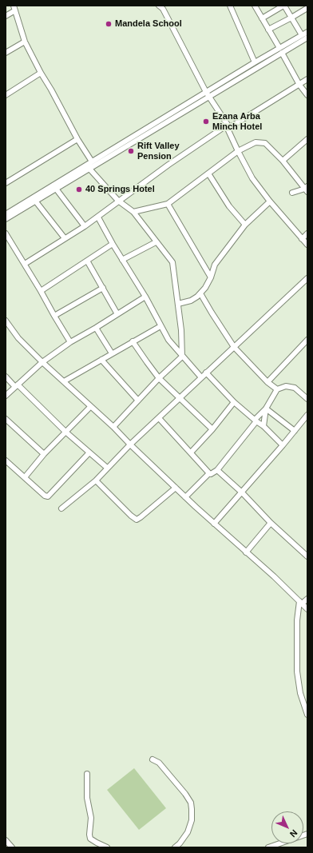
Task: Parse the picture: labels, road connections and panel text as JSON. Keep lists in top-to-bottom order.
{
  "places": [
    "Mandela School",
    "Ezana Arba Minch Hotel",
    "Rift Valley Pension",
    "40 Springs Hotel"
  ],
  "north": "bottom right"
}
